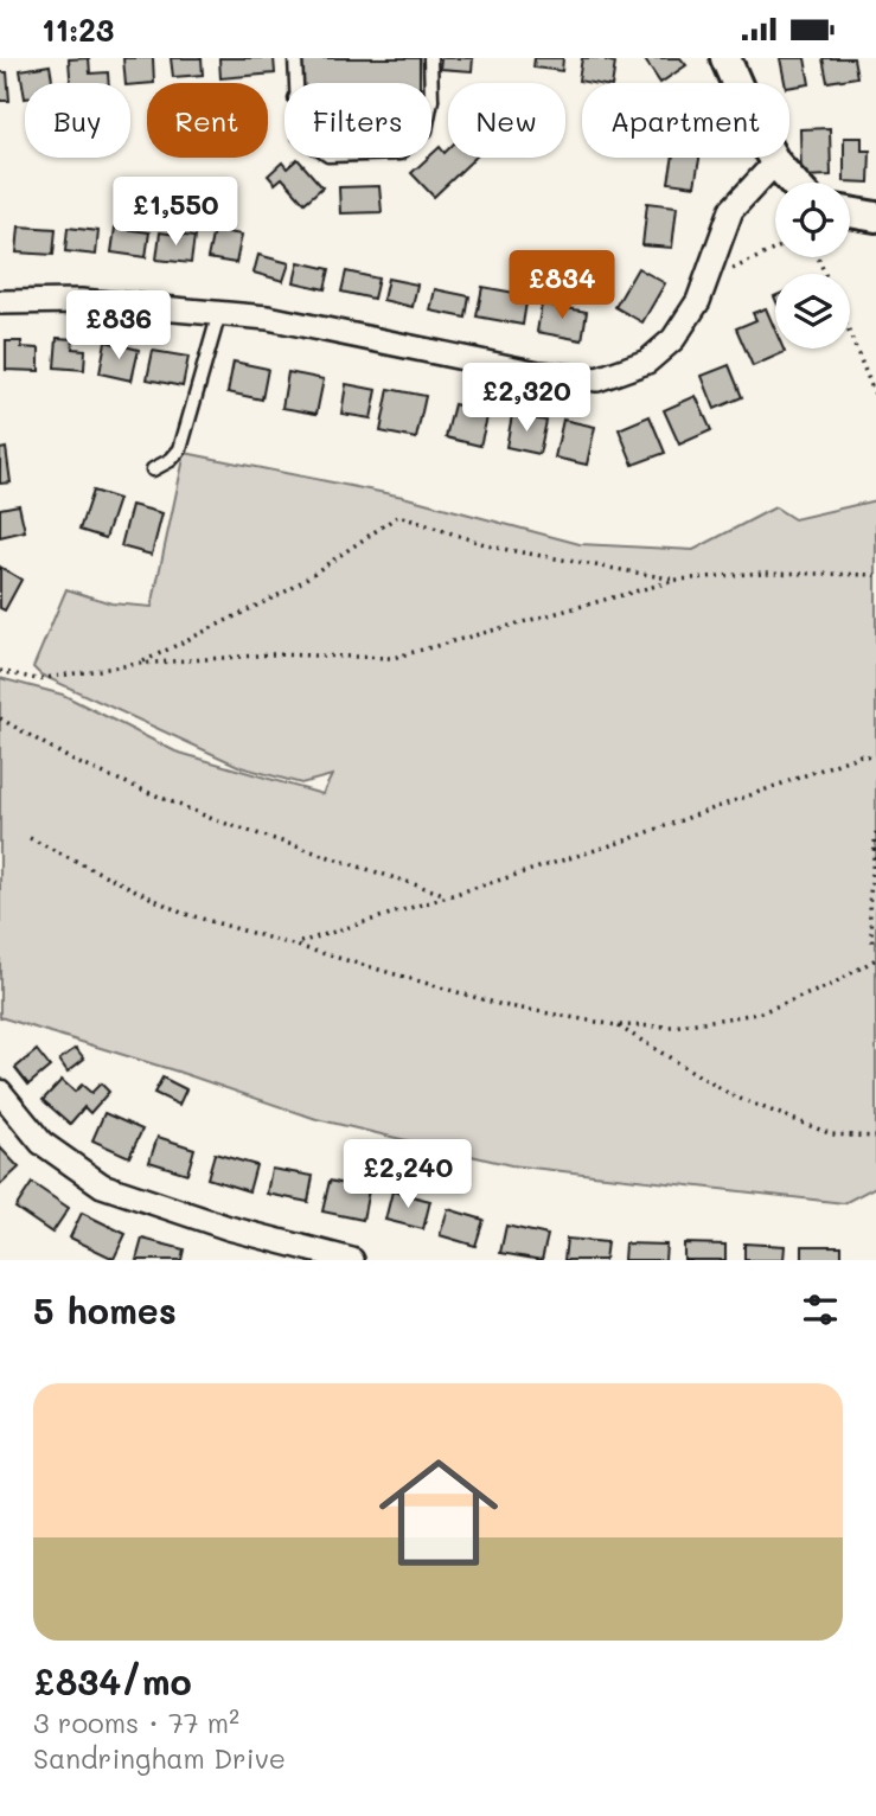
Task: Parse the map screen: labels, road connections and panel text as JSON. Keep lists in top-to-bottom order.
{
  "page": {
    "status": "11:23",
    "chip": [
      "Buy",
      "Rent",
      "Filters",
      "New",
      "Apartment"
    ],
    "price": [
      "£1,550",
      "£834",
      "£836",
      "£2,320",
      "£2,240"
    ],
    "heading": "5 homes",
    "list": [
      {
        "name": "£834/mo",
        "note": "3 rooms · 77 m² · Sandringham Drive"
      }
    ]
  }
}
